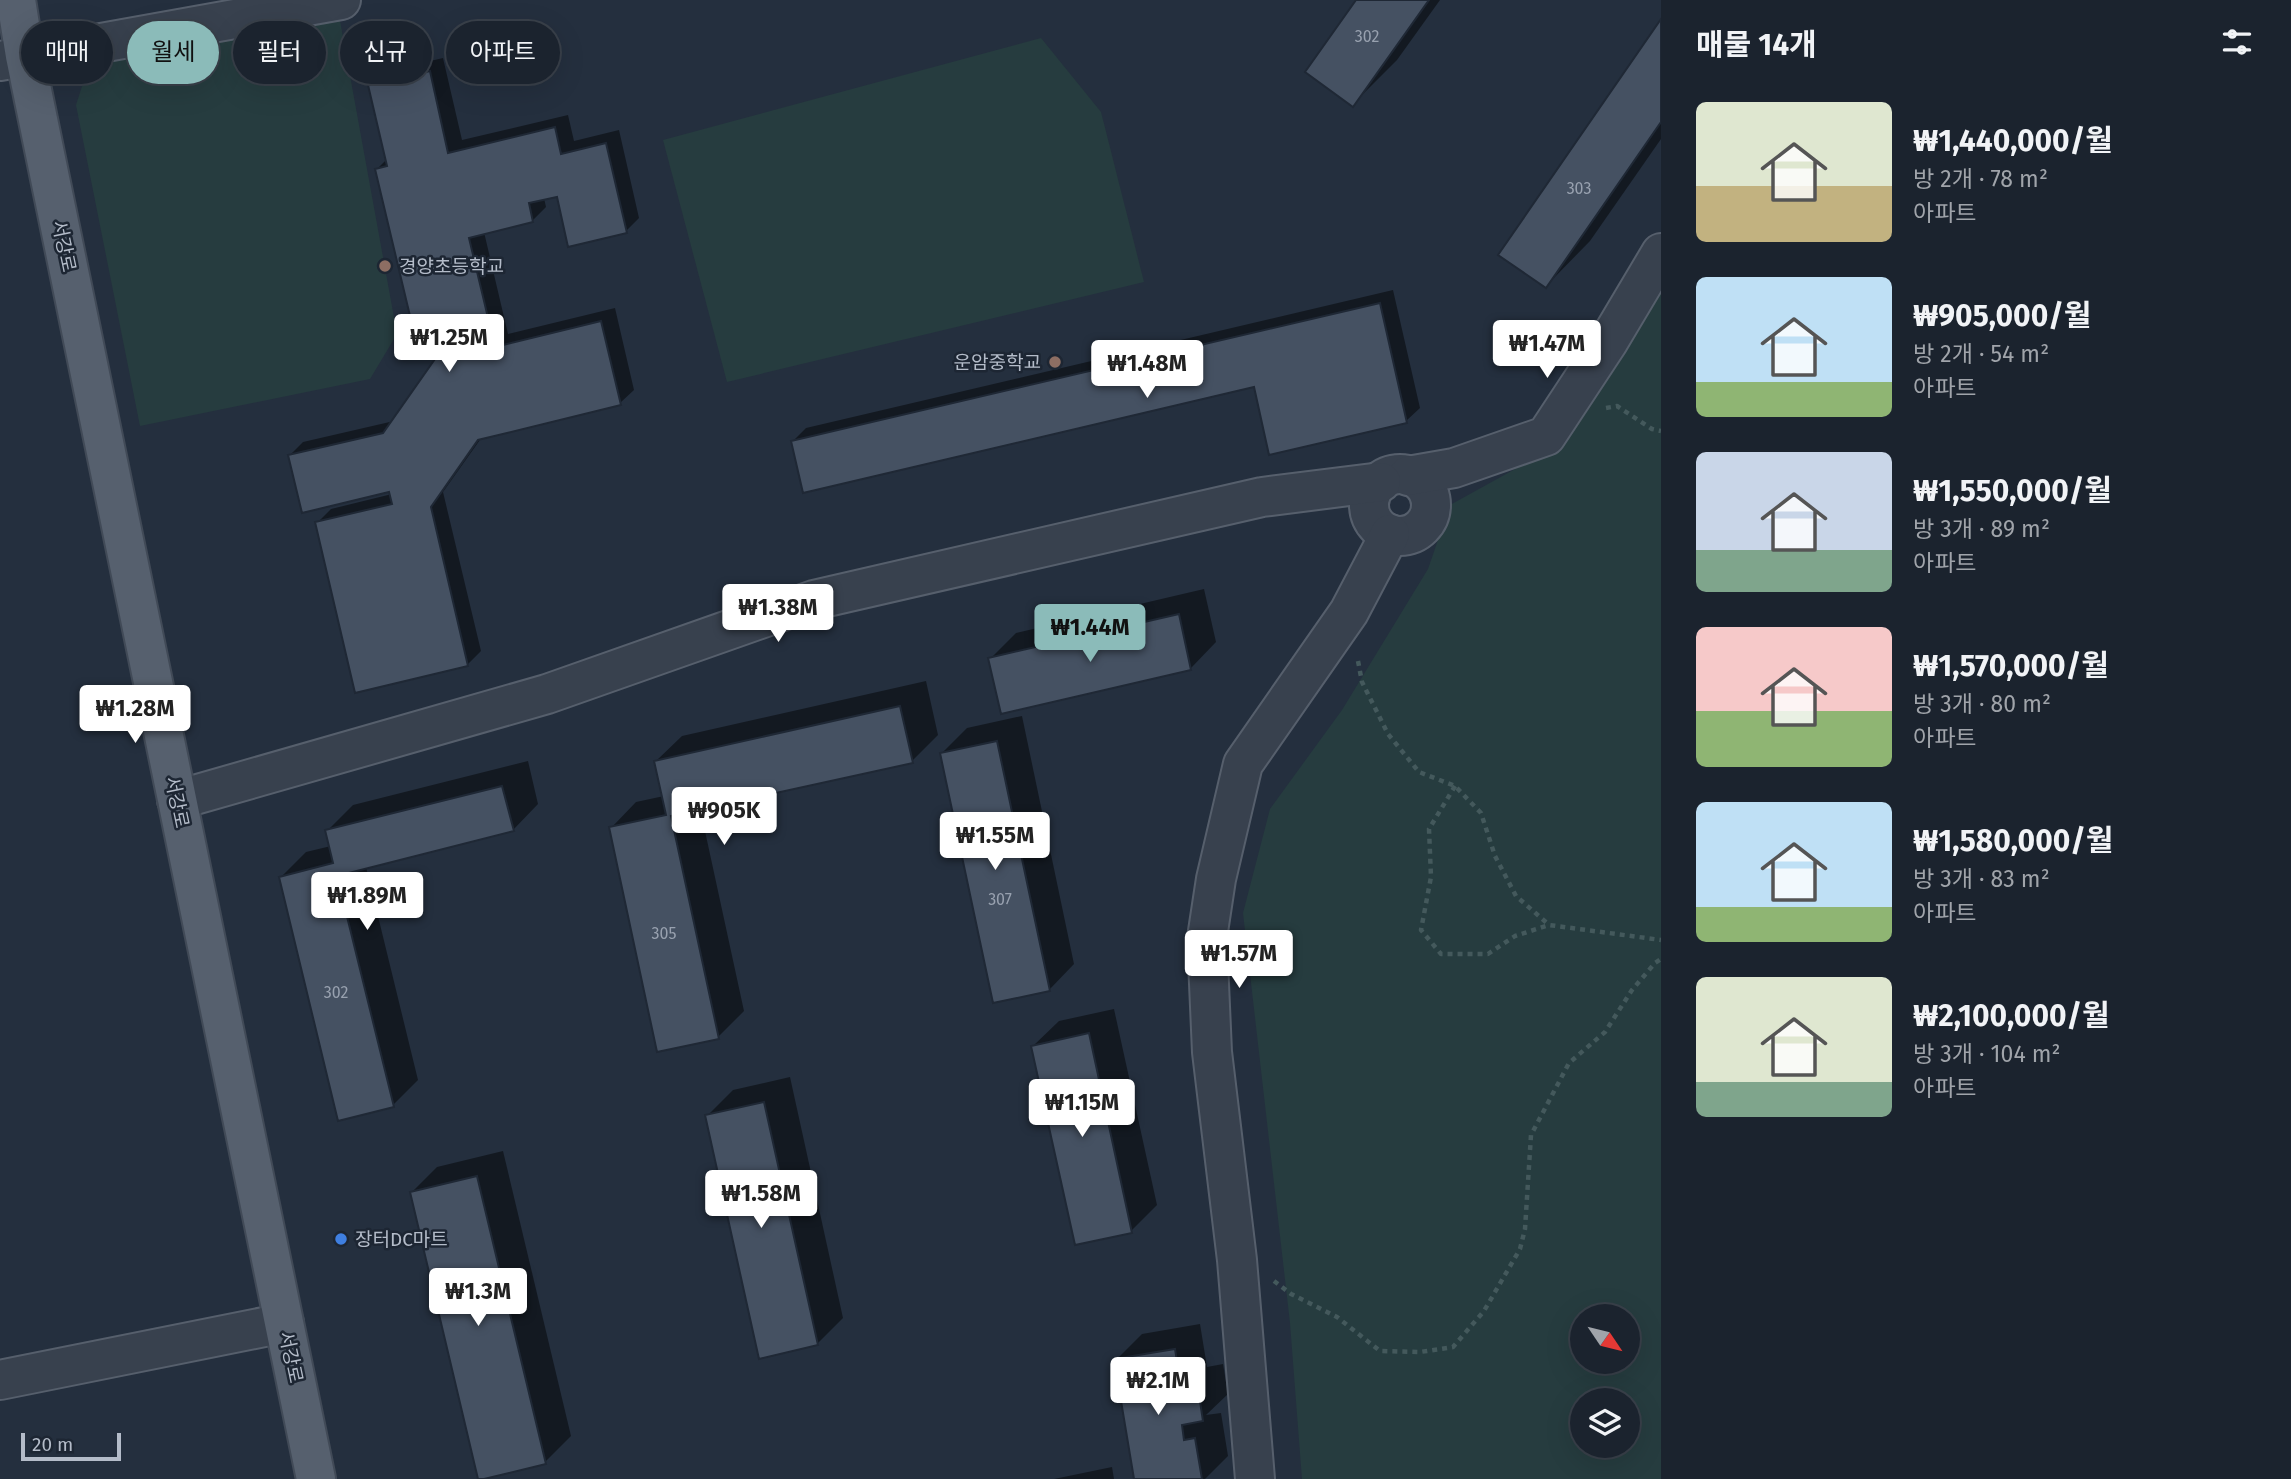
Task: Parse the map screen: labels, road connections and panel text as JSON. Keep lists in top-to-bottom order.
{
  "streets": {
    "main road": ["서강로"]
  },
  "places": ["경양초등학교", "운암중학교", "장터DC마트"],
  "house_numbers": [
    "302",
    "303",
    "307",
    "305",
    "302"
  ],
  "scale_bar": "20 m",
  "north": "bottom right",
  "page": {
    "heading": "매물 14개",
    "chip": [
      "매매",
      "월세",
      "필터",
      "신규",
      "아파트"
    ],
    "list": [
      {
        "name": "₩1,440,000/월",
        "note": "방 2개 · 78 m² · 아파트"
      },
      {
        "name": "₩905,000/월",
        "note": "방 2개 · 54 m² · 아파트"
      },
      {
        "name": "₩1,550,000/월",
        "note": "방 3개 · 89 m² · 아파트"
      },
      {
        "name": "₩1,570,000/월",
        "note": "방 3개 · 80 m² · 아파트"
      },
      {
        "name": "₩1,580,000/월",
        "note": "방 3개 · 83 m² · 아파트"
      },
      {
        "name": "₩2,100,000/월",
        "note": "방 3개 · 104 m² · 아파트"
      }
    ],
    "price": [
      "₩1.25M",
      "₩1.47M",
      "₩1.48M",
      "₩1.38M",
      "₩1.44M",
      "₩1.28M",
      "₩905K",
      "₩1.55M",
      "₩1.89M",
      "₩1.57M",
      "₩1.15M",
      "₩1.58M",
      "₩1.3M",
      "₩2.1M"
    ],
    "scale": "20 m"
  }
}
